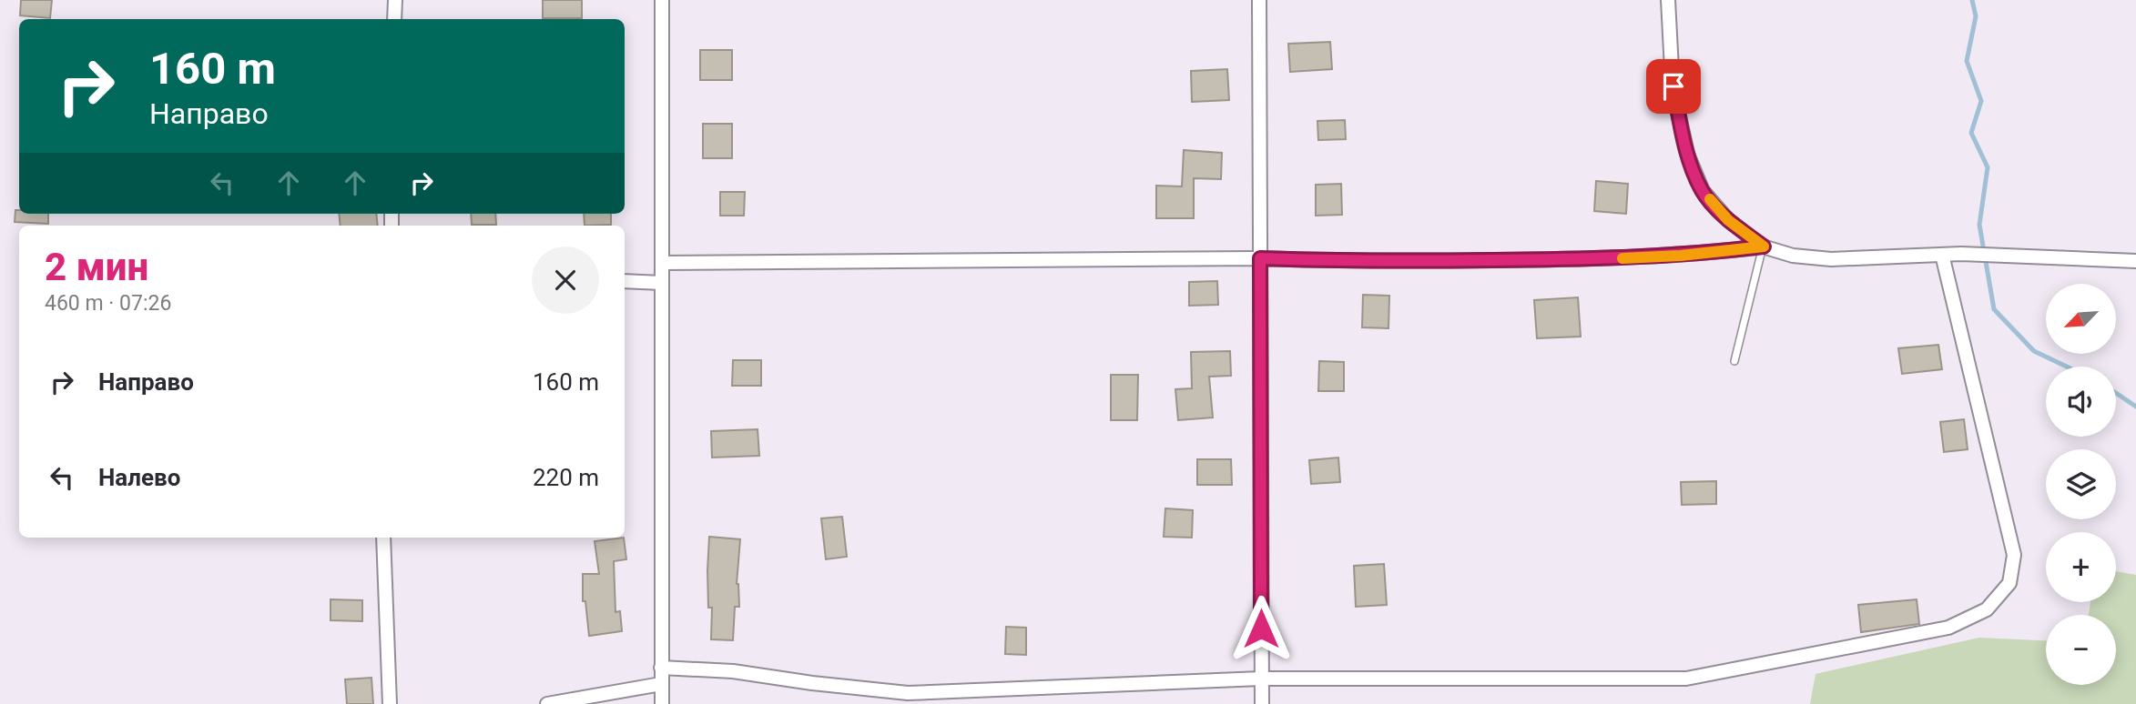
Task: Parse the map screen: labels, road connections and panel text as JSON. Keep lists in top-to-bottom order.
{
  "north": "bottom left",
  "page": {
    "turn": ["160 m", "Направо"],
    "heading": ["2 мин", "460 m · 07:26"],
    "map_buttons": ["+", "−"],
    "list": [
      {
        "name": "Направо",
        "value": "160 m"
      },
      {
        "name": "Налево",
        "value": "220 m"
      }
    ]
  }
}
